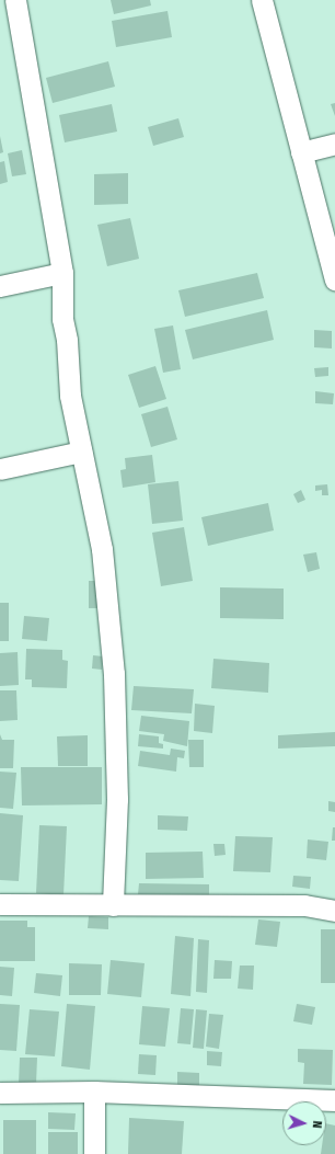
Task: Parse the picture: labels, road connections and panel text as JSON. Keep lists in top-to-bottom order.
{
  "north": "right"
}
